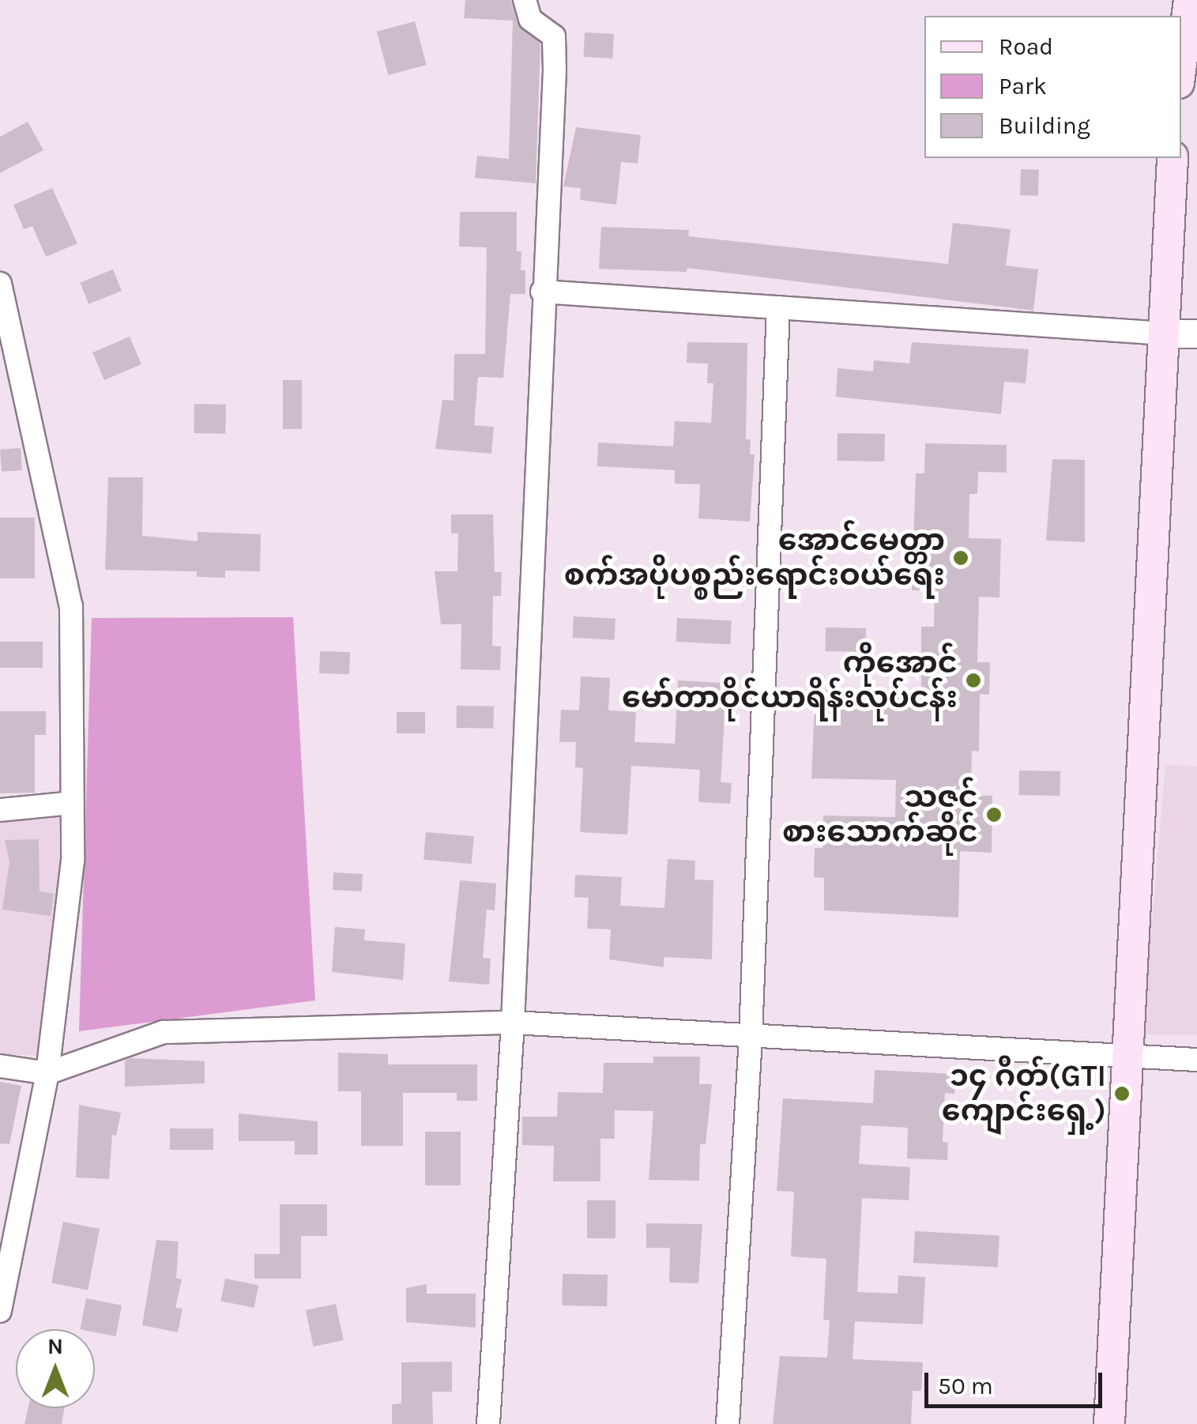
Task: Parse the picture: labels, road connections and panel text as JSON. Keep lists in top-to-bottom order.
{
  "places": [
    "အောင်မေတ္တာ စက်အပိုပစ္စည်းရောင်းဝယ်ရေး",
    "ကိုအောင် မော်တာဝိုင်ယာရိန်းလုပ်ငန်း",
    "သဇင် စားသောက်ဆိုင်",
    "၁၄ ဂိတ်(GTI ကျောင်းရှေ့)"
  ],
  "legend": ["Road", "Park", "Building"],
  "scale_bar": "50 m",
  "north": "top"
}
